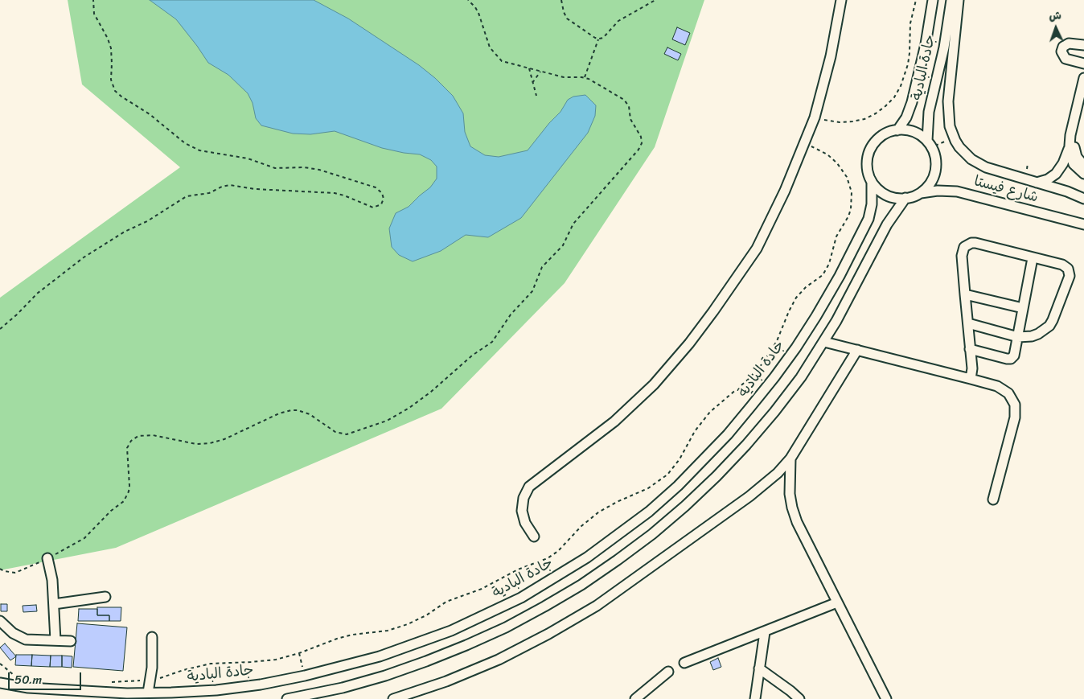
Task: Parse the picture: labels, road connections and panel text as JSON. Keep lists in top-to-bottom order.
{
  "streets": {
    "street": ["جادة البادية", "شارع فيستا"]
  },
  "crossings": [
    ["جادة البادية", "شارع فيستا"]
  ],
  "scale_bar": "50 m",
  "north": "top"
}
